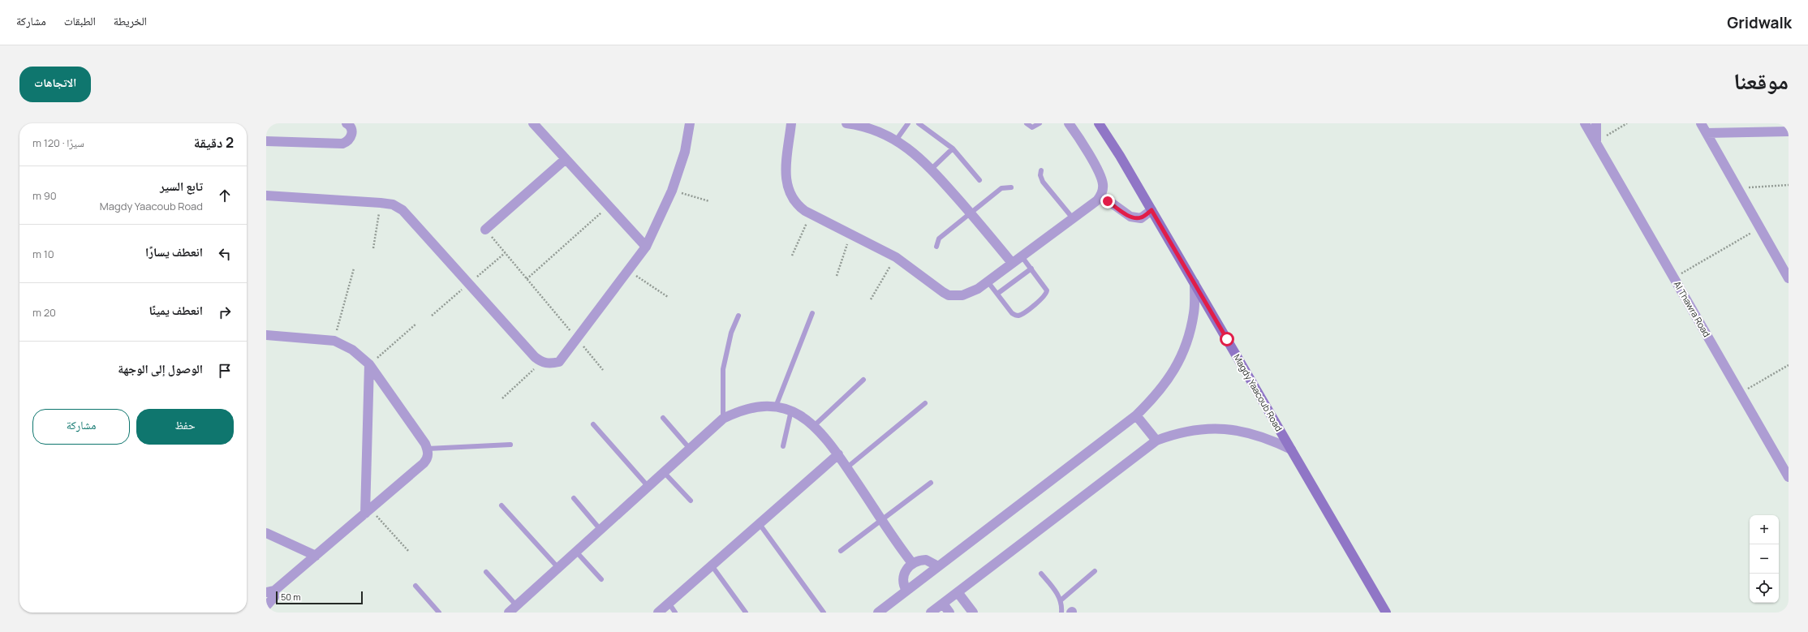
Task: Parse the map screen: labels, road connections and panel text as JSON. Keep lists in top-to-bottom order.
{
  "streets": {
    "street": ["Al Thawra Road", "Magdy Yaacoub Road"]
  },
  "scale_bar": "50 m",
  "page": {
    "header": "Gridwalk",
    "nav": ["الخريطة", "الطبقات", "مشاركة"],
    "title": "موقعنا",
    "buttons": [
      "الاتجاهات",
      ["حفظ", "مشاركة"]
    ],
    "heading": ["2 دقيقة", "سيرًا · 120 m"],
    "list": [
      ["تابع السير", "Magdy Yaacoub Road", "90 m"],
      ["انعطف يسارًا", "10 m"],
      ["انعطف يمينًا", "20 m"],
      "الوصول إلى الوجهة"
    ],
    "map_buttons": ["+", "−"],
    "scale": "50 m"
  }
}
